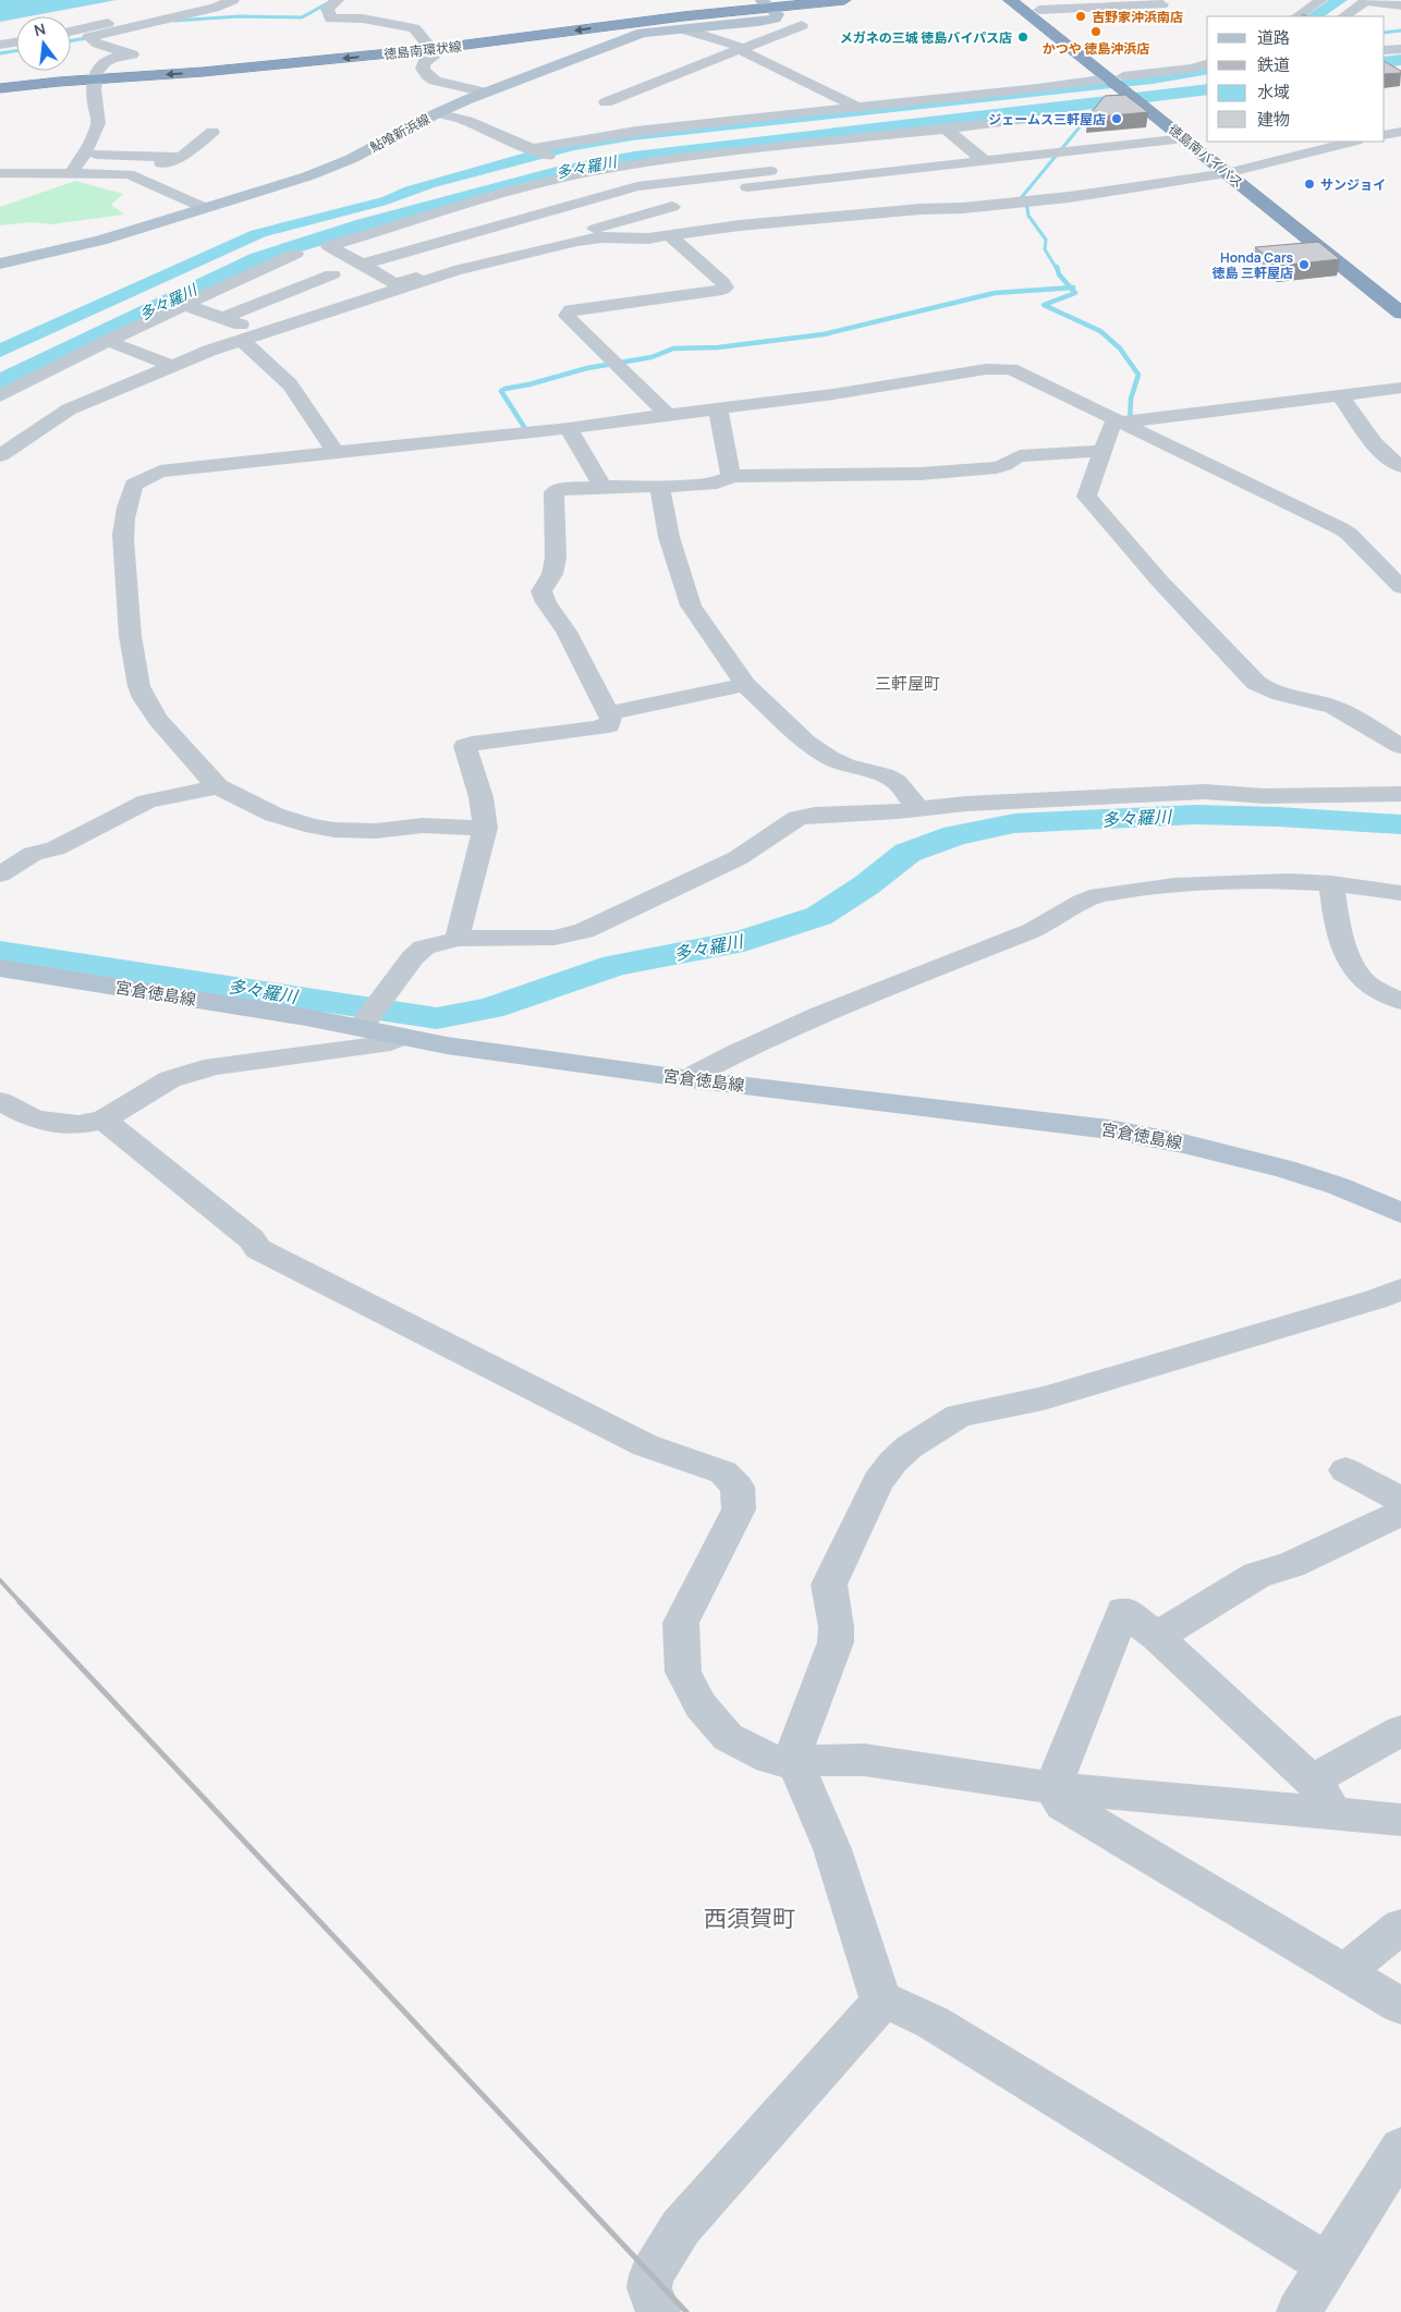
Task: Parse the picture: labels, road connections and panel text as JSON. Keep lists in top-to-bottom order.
{
  "streets": {
    "highway": ["徳島南環状線", "徳島南バイパス"],
    "main road": ["鮎喰新浜線", "宮倉徳島線"]
  },
  "crossings": [
    ["徳島南環状線", "鮎喰新浜線"]
  ],
  "districts": ["三軒屋町", "西須賀町"],
  "water": ["多々羅川"],
  "places": [
    "吉野家沖浜南店",
    "かつや 徳島沖浜店",
    "メガネの三城 徳島バイパス店",
    "ジェームス三軒屋店",
    "サンジョイ",
    "Honda Cars 徳島 三軒屋店"
  ],
  "legend": [
    "道路",
    "鉄道",
    "水域",
    "建物"
  ],
  "north": "top"
}
